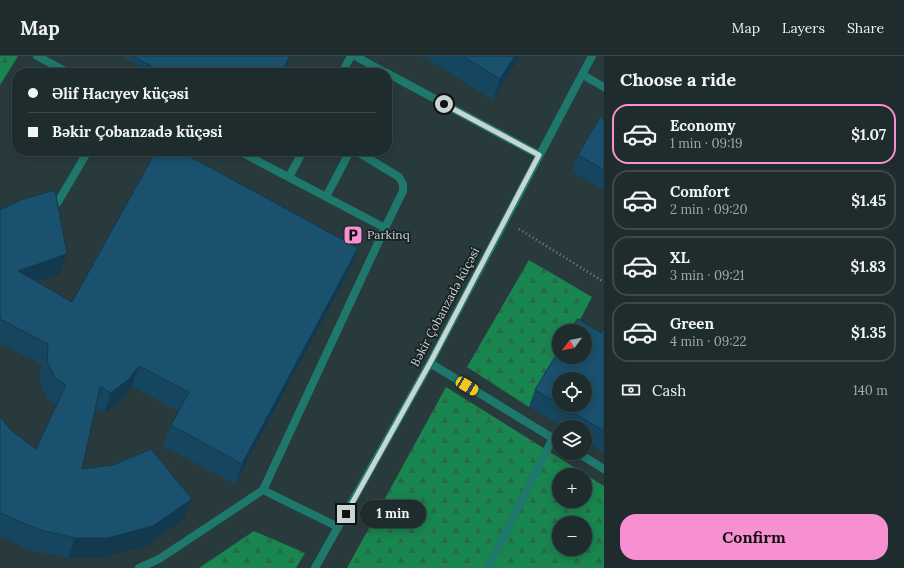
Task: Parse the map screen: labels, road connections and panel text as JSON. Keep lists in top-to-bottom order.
{
  "streets": {
    "street": ["Bəkir Çobanzadə küçəsi"]
  },
  "places": {
    "parking": ["Parkinq"]
  },
  "north": "bottom left",
  "page": {
    "header": "Map",
    "nav": ["Map", "Layers", "Share"],
    "heading": "Choose a ride",
    "banner": ["Əlif Hacıyev küçəsi", "Bəkir Çobanzadə küçəsi"],
    "list": [
      {
        "name": "Economy",
        "note": "1 min · 09:19",
        "value": "$1.07"
      },
      {
        "name": "Comfort",
        "note": "2 min · 09:20",
        "value": "$1.45"
      },
      {
        "name": "XL",
        "note": "3 min · 09:21",
        "value": "$1.83"
      },
      {
        "name": "Green",
        "note": "4 min · 09:22",
        "value": "$1.35"
      }
    ],
    "map_buttons": ["+", "−"],
    "pay": ["Cash", "140 m"],
    "bubble": "1 min",
    "buttons": "Confirm"
  }
}
